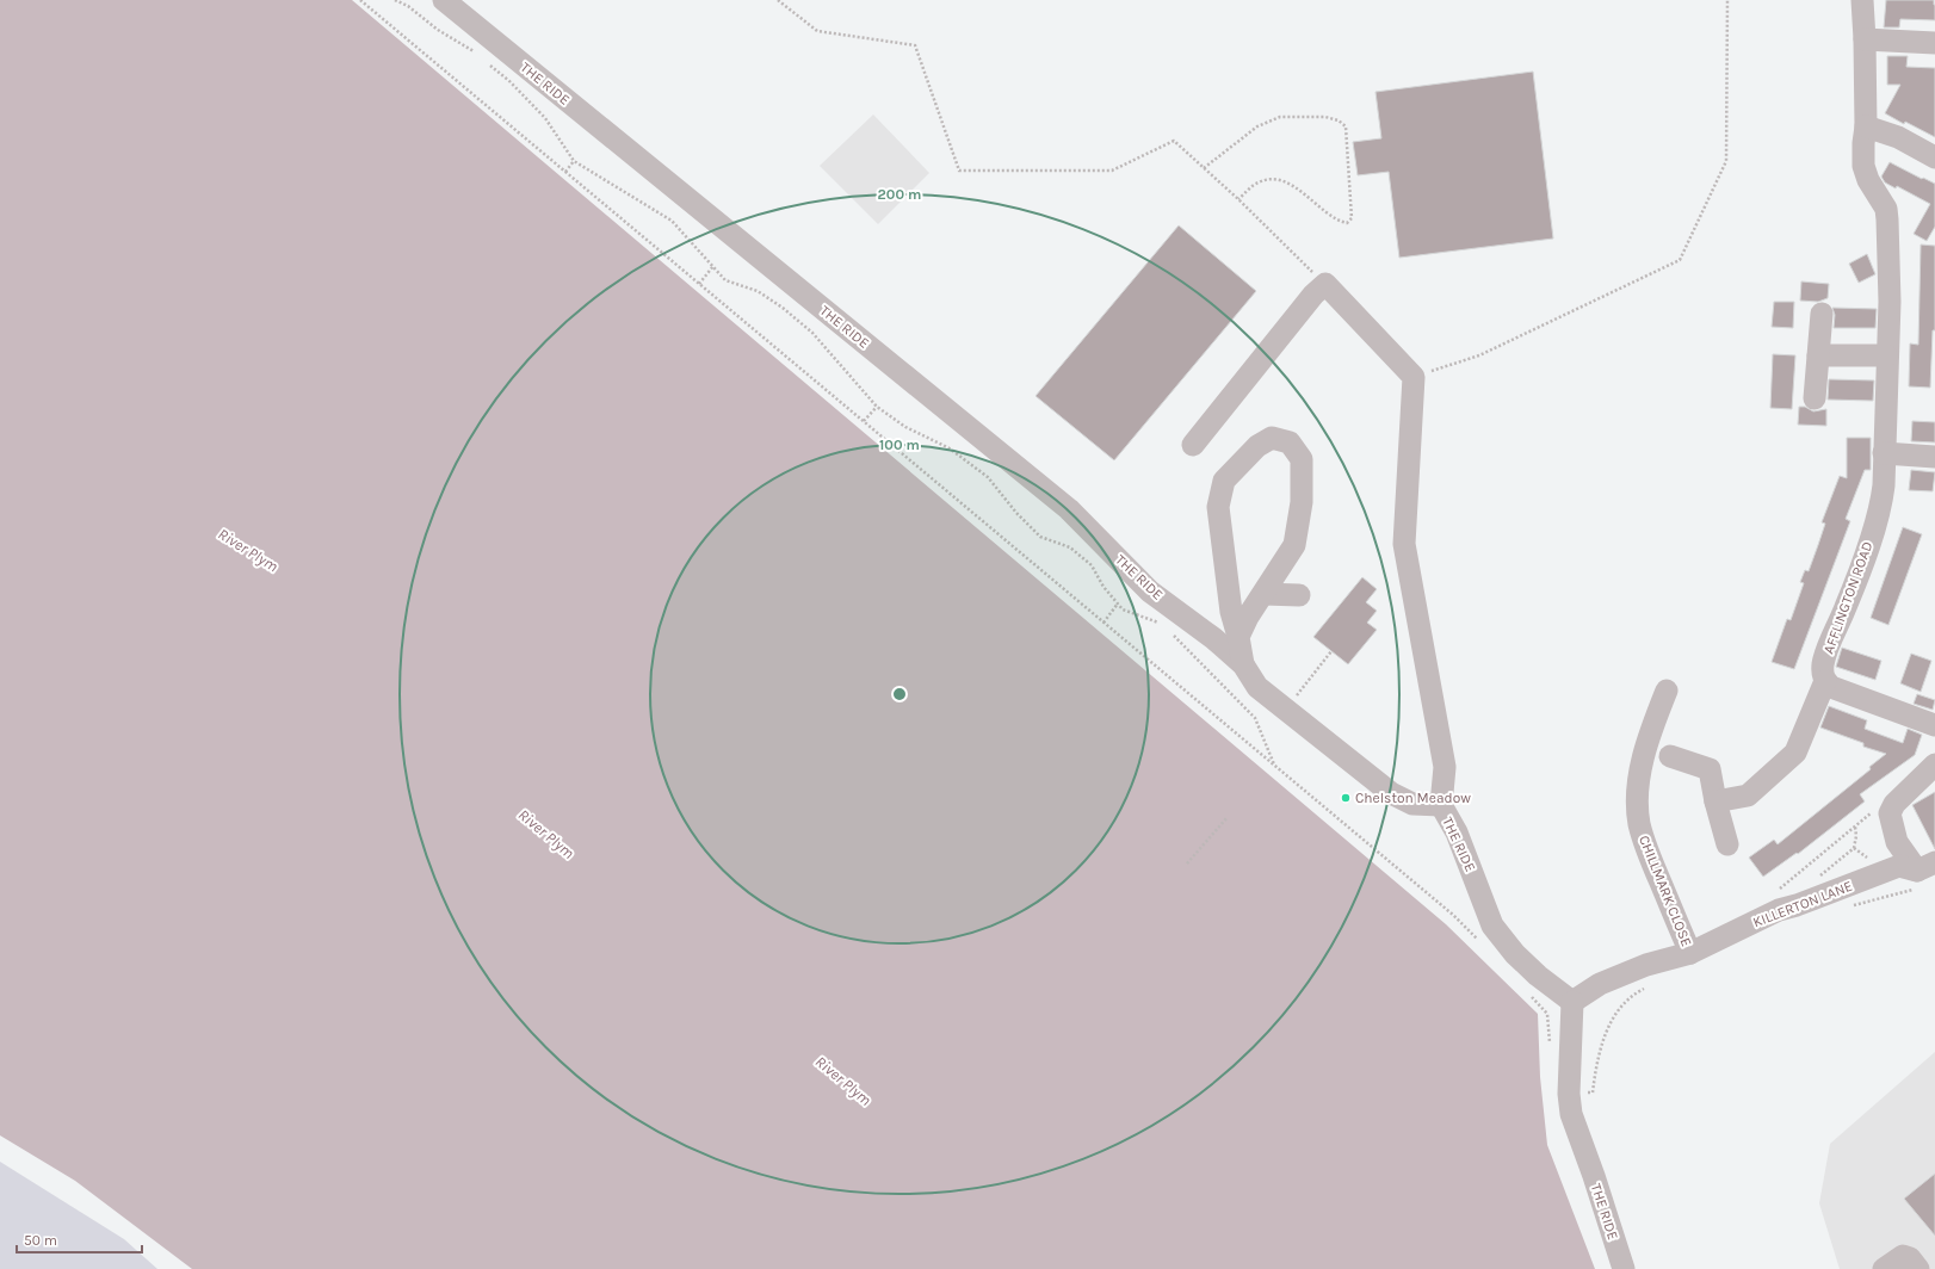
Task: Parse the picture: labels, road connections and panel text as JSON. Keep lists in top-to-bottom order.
{
  "streets": {
    "street": [
      "THE RIDE",
      "AFFLINGTON ROAD",
      "CHILLMARK CLOSE",
      "KILLERTON LANE"
    ]
  },
  "crossings": [
    ["THE RIDE", "KILLERTON LANE"],
    ["CHILLMARK CLOSE", "KILLERTON LANE"]
  ],
  "water": ["River Plym"],
  "places": ["Chelston Meadow"],
  "scale_bar": "50 m",
  "rings": ["200 m", "100 m"]
}
